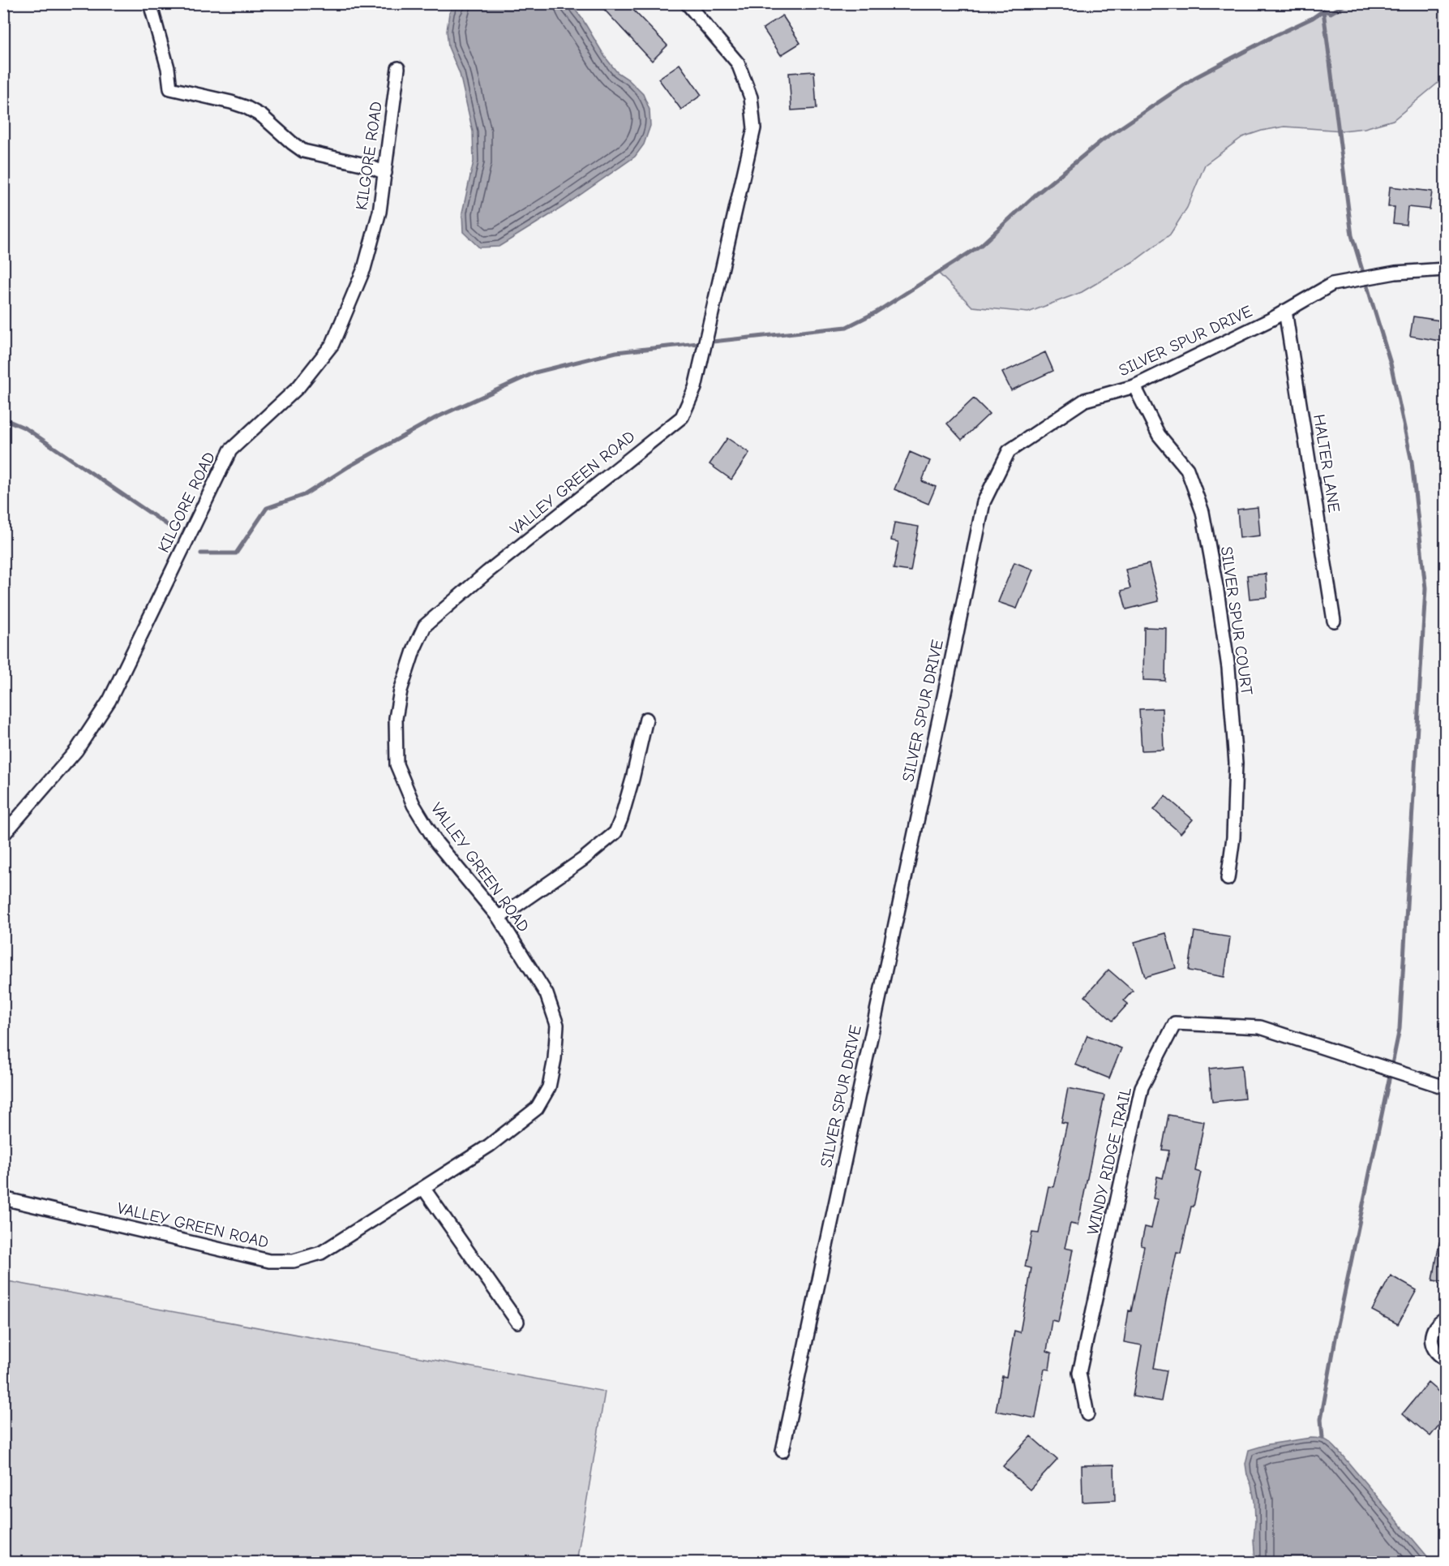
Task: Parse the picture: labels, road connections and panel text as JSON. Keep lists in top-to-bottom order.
{
  "streets": {
    "street": [
      "KILGORE ROAD",
      "SILVER SPUR DRIVE",
      "HALTER LANE",
      "VALLEY GREEN ROAD",
      "SILVER SPUR COURT",
      "WINDY RIDGE TRAIL"
    ]
  },
  "crossings": [
    ["SILVER SPUR DRIVE", "HALTER LANE"],
    ["SILVER SPUR DRIVE", "SILVER SPUR COURT"]
  ]
}
